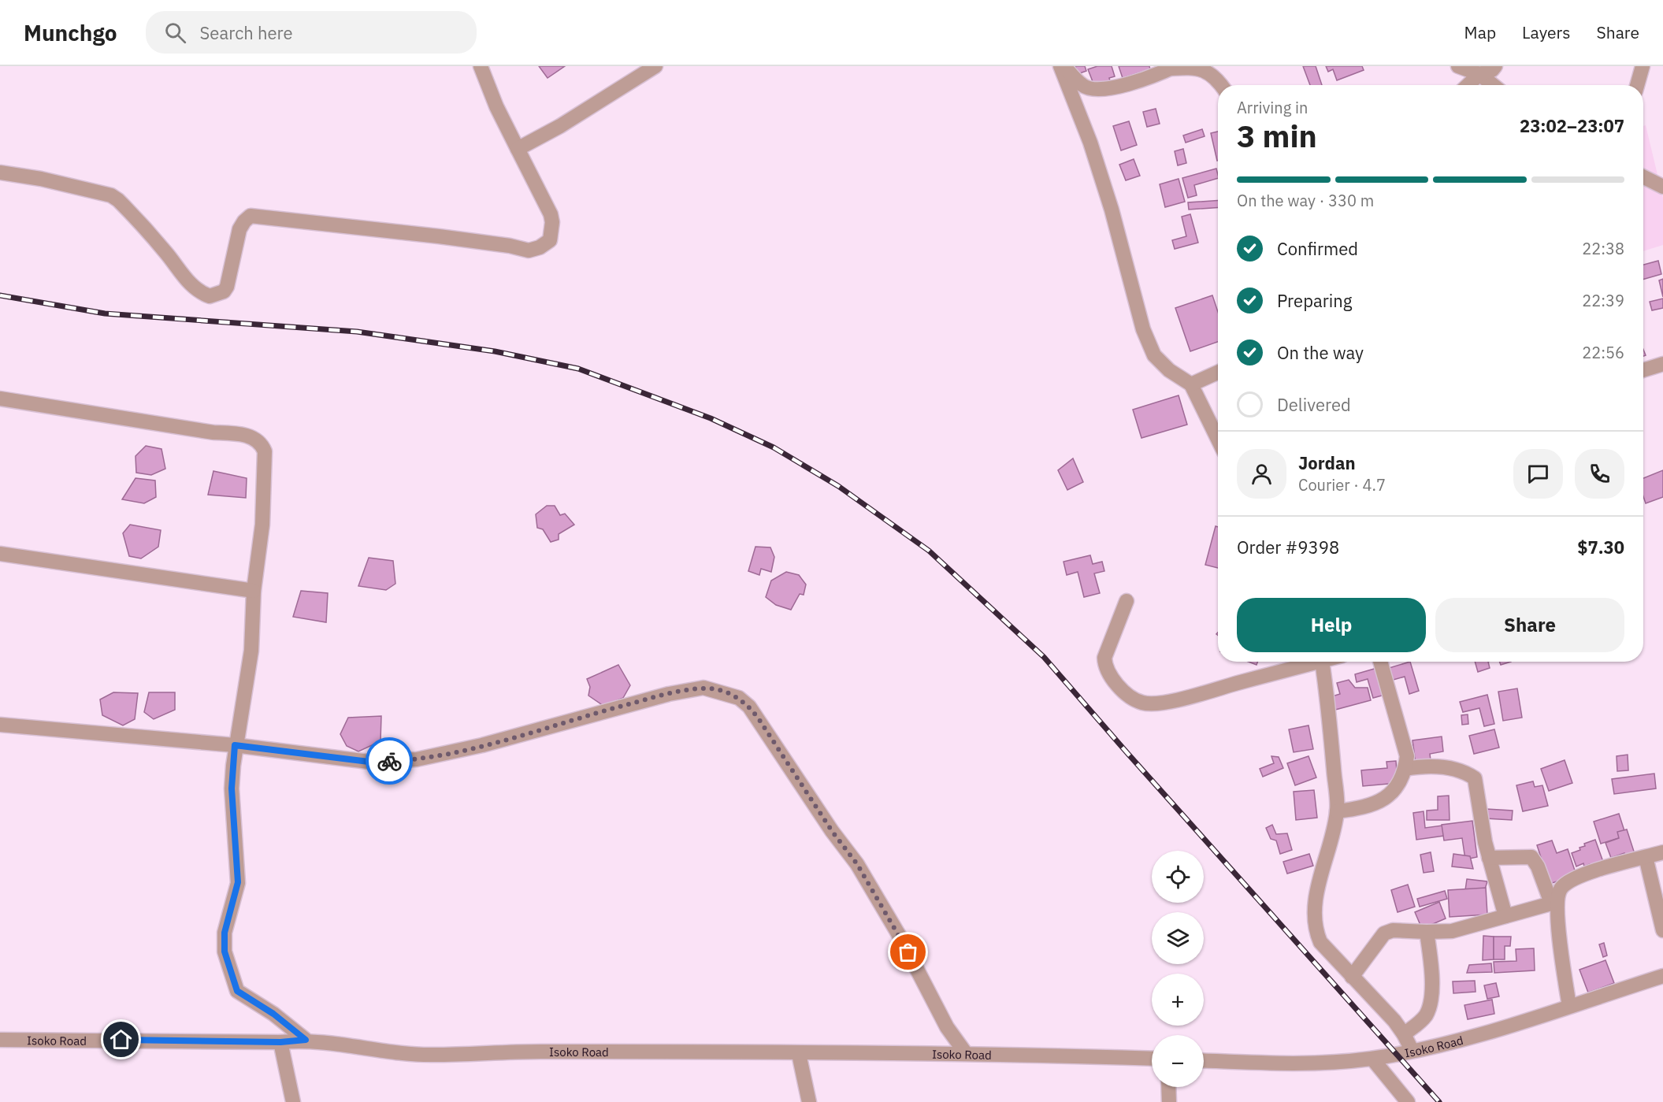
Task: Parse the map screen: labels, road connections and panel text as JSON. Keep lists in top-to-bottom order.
{
  "streets": {
    "street": ["Isoko Road"]
  },
  "page": {
    "header": "Munchgo",
    "search": "Search here",
    "nav": ["Map", "Layers", "Share"],
    "heading": ["3 min", "Arriving in", "23:02–23:07"],
    "panel": [
      "Jordan",
      "Courier · 4.7",
      "Order #9398",
      "$7.30"
    ],
    "bar": "On the way · 330 m",
    "list": [
      ["Confirmed", "22:38"],
      ["Preparing", "22:39"],
      ["On the way", "22:56"],
      "Delivered"
    ],
    "buttons": ["Help", "Share"],
    "map_buttons": ["+", "−"]
  }
}
